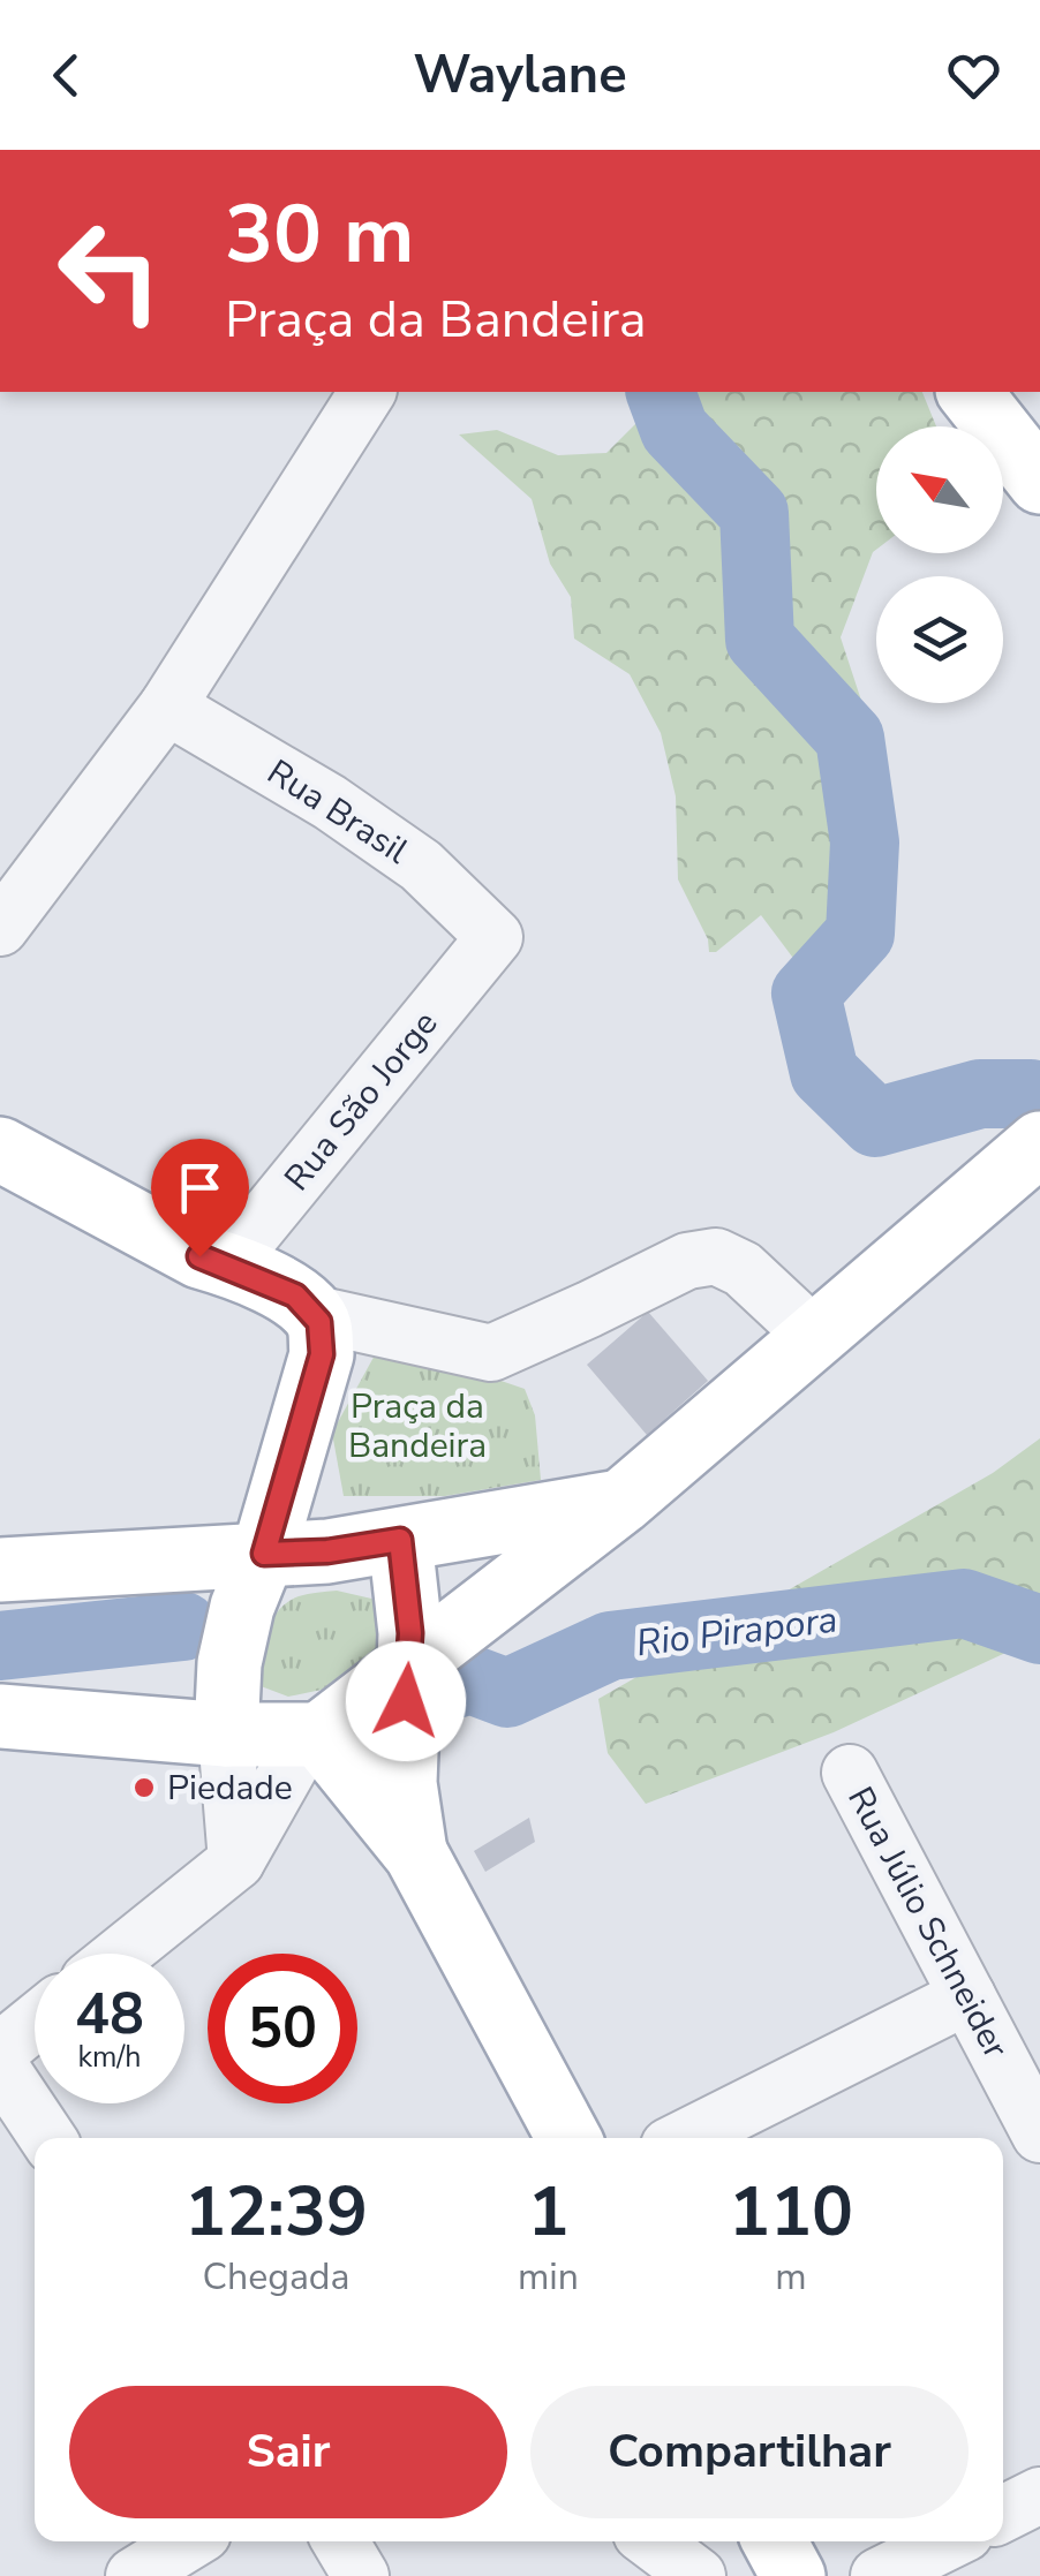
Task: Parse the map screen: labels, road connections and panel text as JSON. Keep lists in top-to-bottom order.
{
  "streets": {
    "street": ["Rua Brasil", "Rua São Jorge", "Rua Júlio Schneider"]
  },
  "crossings": [
    ["Rua Brasil", "Rua São Jorge"]
  ],
  "water": ["Rio Pirapora"],
  "parks": ["Praça da Bandeira"],
  "places": ["Piedade"],
  "north": "top left",
  "page": {
    "header": "Waylane",
    "turn": ["30 m", "Praça da Bandeira"],
    "speed": "48 km/h",
    "limit": "50",
    "eta": [
      "12:39",
      "Chegada",
      "1",
      "min",
      "110",
      "m"
    ],
    "buttons": ["Sair", "Compartilhar"]
  }
}
